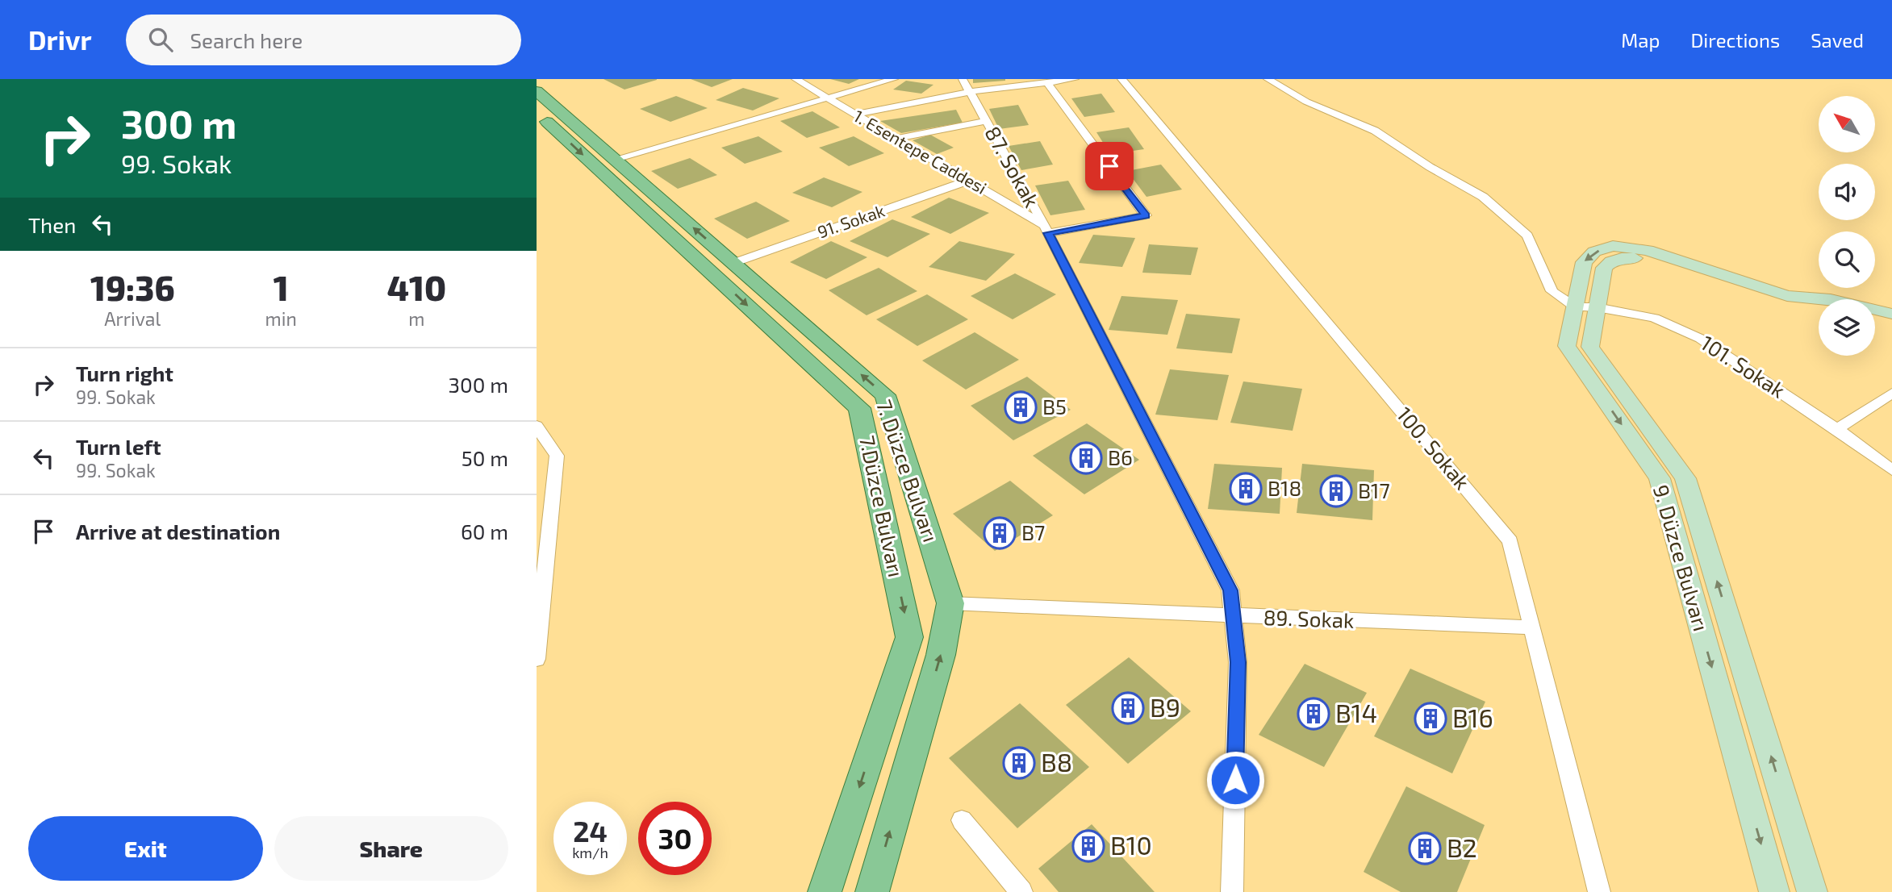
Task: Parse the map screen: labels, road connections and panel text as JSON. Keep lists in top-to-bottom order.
{
  "streets": {
    "main road": ["7. Düzce Bulvarı", "7.Düzce Bulvarı", "9. Düzce Bulvarı"],
    "street": [
      "1. Esentepe Caddesi",
      "87. Sokak",
      "91. Sokak",
      "101. Sokak",
      "100. Sokak",
      "89. Sokak"
    ]
  },
  "crossings": [
    ["1. Esentepe Caddesi", "87. Sokak"],
    ["1. Esentepe Caddesi", "91. Sokak"],
    ["87. Sokak", "89. Sokak"],
    ["91. Sokak", "7. Düzce Bulvarı"],
    ["101. Sokak", "9. Düzce Bulvarı"],
    ["100. Sokak", "89. Sokak"],
    ["7. Düzce Bulvarı", "89. Sokak"]
  ],
  "one_way": ["7. Düzce Bulvarı", "7.Düzce Bulvarı"],
  "places": {
    "building": [
      "B5",
      "B6",
      "B18",
      "B17",
      "B7",
      "B9",
      "B14",
      "B16",
      "B8",
      "B10",
      "B2"
    ]
  },
  "north": "top left",
  "page": {
    "header": "Drivr",
    "search": "Search here",
    "nav": ["Map", "Directions", "Saved"],
    "turn": ["300 m", "99. Sokak"],
    "then": "Then",
    "eta": [
      "19:36",
      "Arrival",
      "1",
      "min",
      "410",
      "m"
    ],
    "list": [
      {
        "name": "Turn right",
        "note": "99. Sokak",
        "value": "300 m"
      },
      {
        "name": "Turn left",
        "note": "99. Sokak",
        "value": "50 m"
      },
      {
        "name": "Arrive at destination",
        "value": "60 m"
      }
    ],
    "speed": "24 km/h",
    "limit": "30",
    "buttons": ["Exit", "Share"]
  }
}
